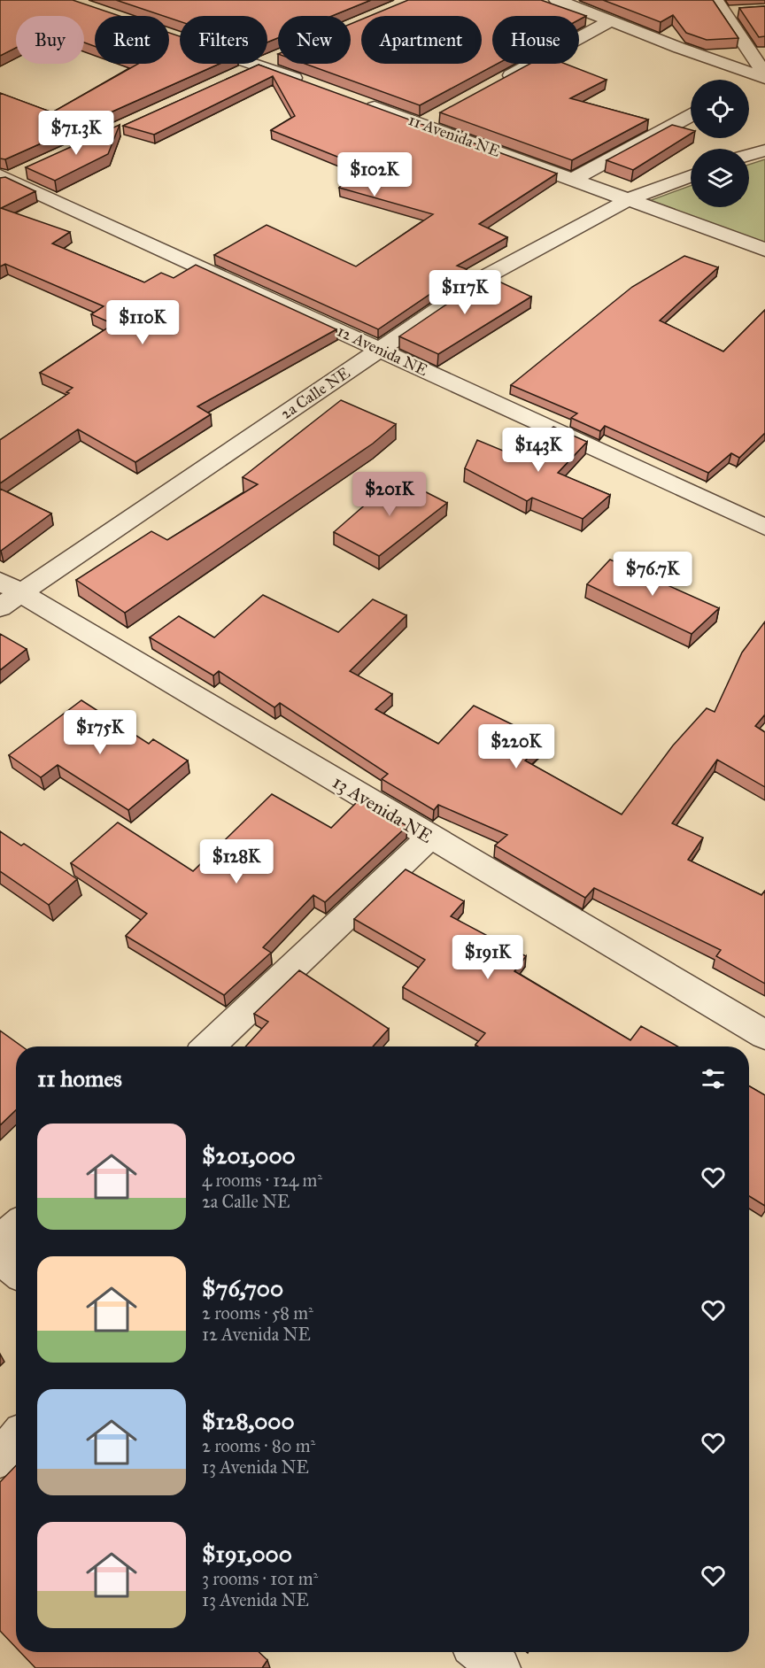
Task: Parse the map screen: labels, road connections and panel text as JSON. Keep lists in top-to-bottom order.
{
  "streets": {
    "street": [
      "11 Avenida NE",
      "12 Avenida NE",
      "2a Calle NE",
      "13 Avenida NE"
    ]
  },
  "crossings": [
    ["11 Avenida NE", "2a Calle NE"],
    ["12 Avenida NE", "2a Calle NE"],
    ["2a Calle NE", "13 Avenida NE"]
  ],
  "page": {
    "chip": [
      "Buy",
      "Rent",
      "Filters",
      "New",
      "Apartment",
      "House"
    ],
    "price": [
      "$71.3K",
      "$102K",
      "$117K",
      "$110K",
      "$143K",
      "$201K",
      "$76.7K",
      "$175K",
      "$220K",
      "$128K",
      "$191K"
    ],
    "heading": "11 homes",
    "list": [
      {
        "name": "$201,000",
        "note": "4 rooms · 124 m² · 2a Calle NE"
      },
      {
        "name": "$76,700",
        "note": "2 rooms · 58 m² · 12 Avenida NE"
      },
      {
        "name": "$128,000",
        "note": "2 rooms · 80 m² · 13 Avenida NE"
      },
      {
        "name": "$191,000",
        "note": "3 rooms · 101 m² · 13 Avenida NE"
      }
    ]
  }
}
